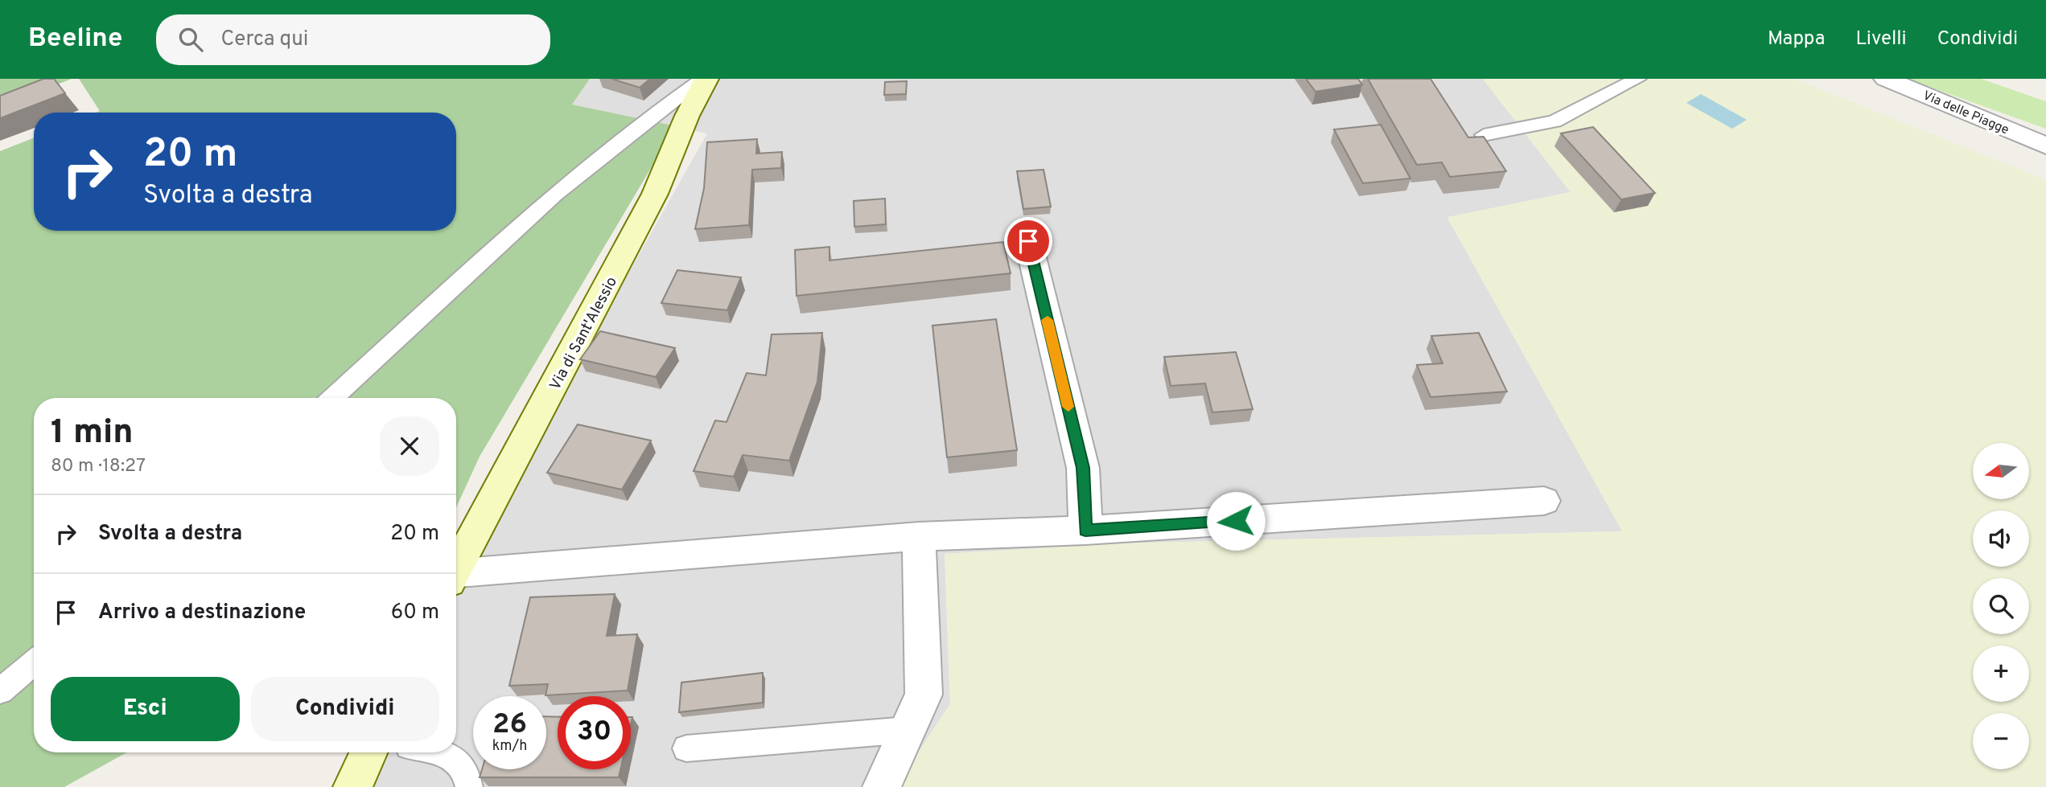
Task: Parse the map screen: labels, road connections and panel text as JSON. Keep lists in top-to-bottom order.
{
  "streets": {
    "street": ["Via delle Piagge", "Via di Sant'Alessio"]
  },
  "north": "left",
  "page": {
    "header": "Beeline",
    "search": "Cerca qui",
    "nav": ["Mappa", "Livelli", "Condividi"],
    "turn": ["20 m", "Svolta a destra"],
    "heading": ["1 min", "80 m · 18:27"],
    "map_buttons": ["+", "−"],
    "list": [
      {
        "name": "Svolta a destra",
        "value": "20 m"
      },
      {
        "name": "Arrivo a destinazione",
        "value": "60 m"
      }
    ],
    "buttons": ["Esci", "Condividi"],
    "speed": "26 km/h",
    "limit": "30"
  }
}
